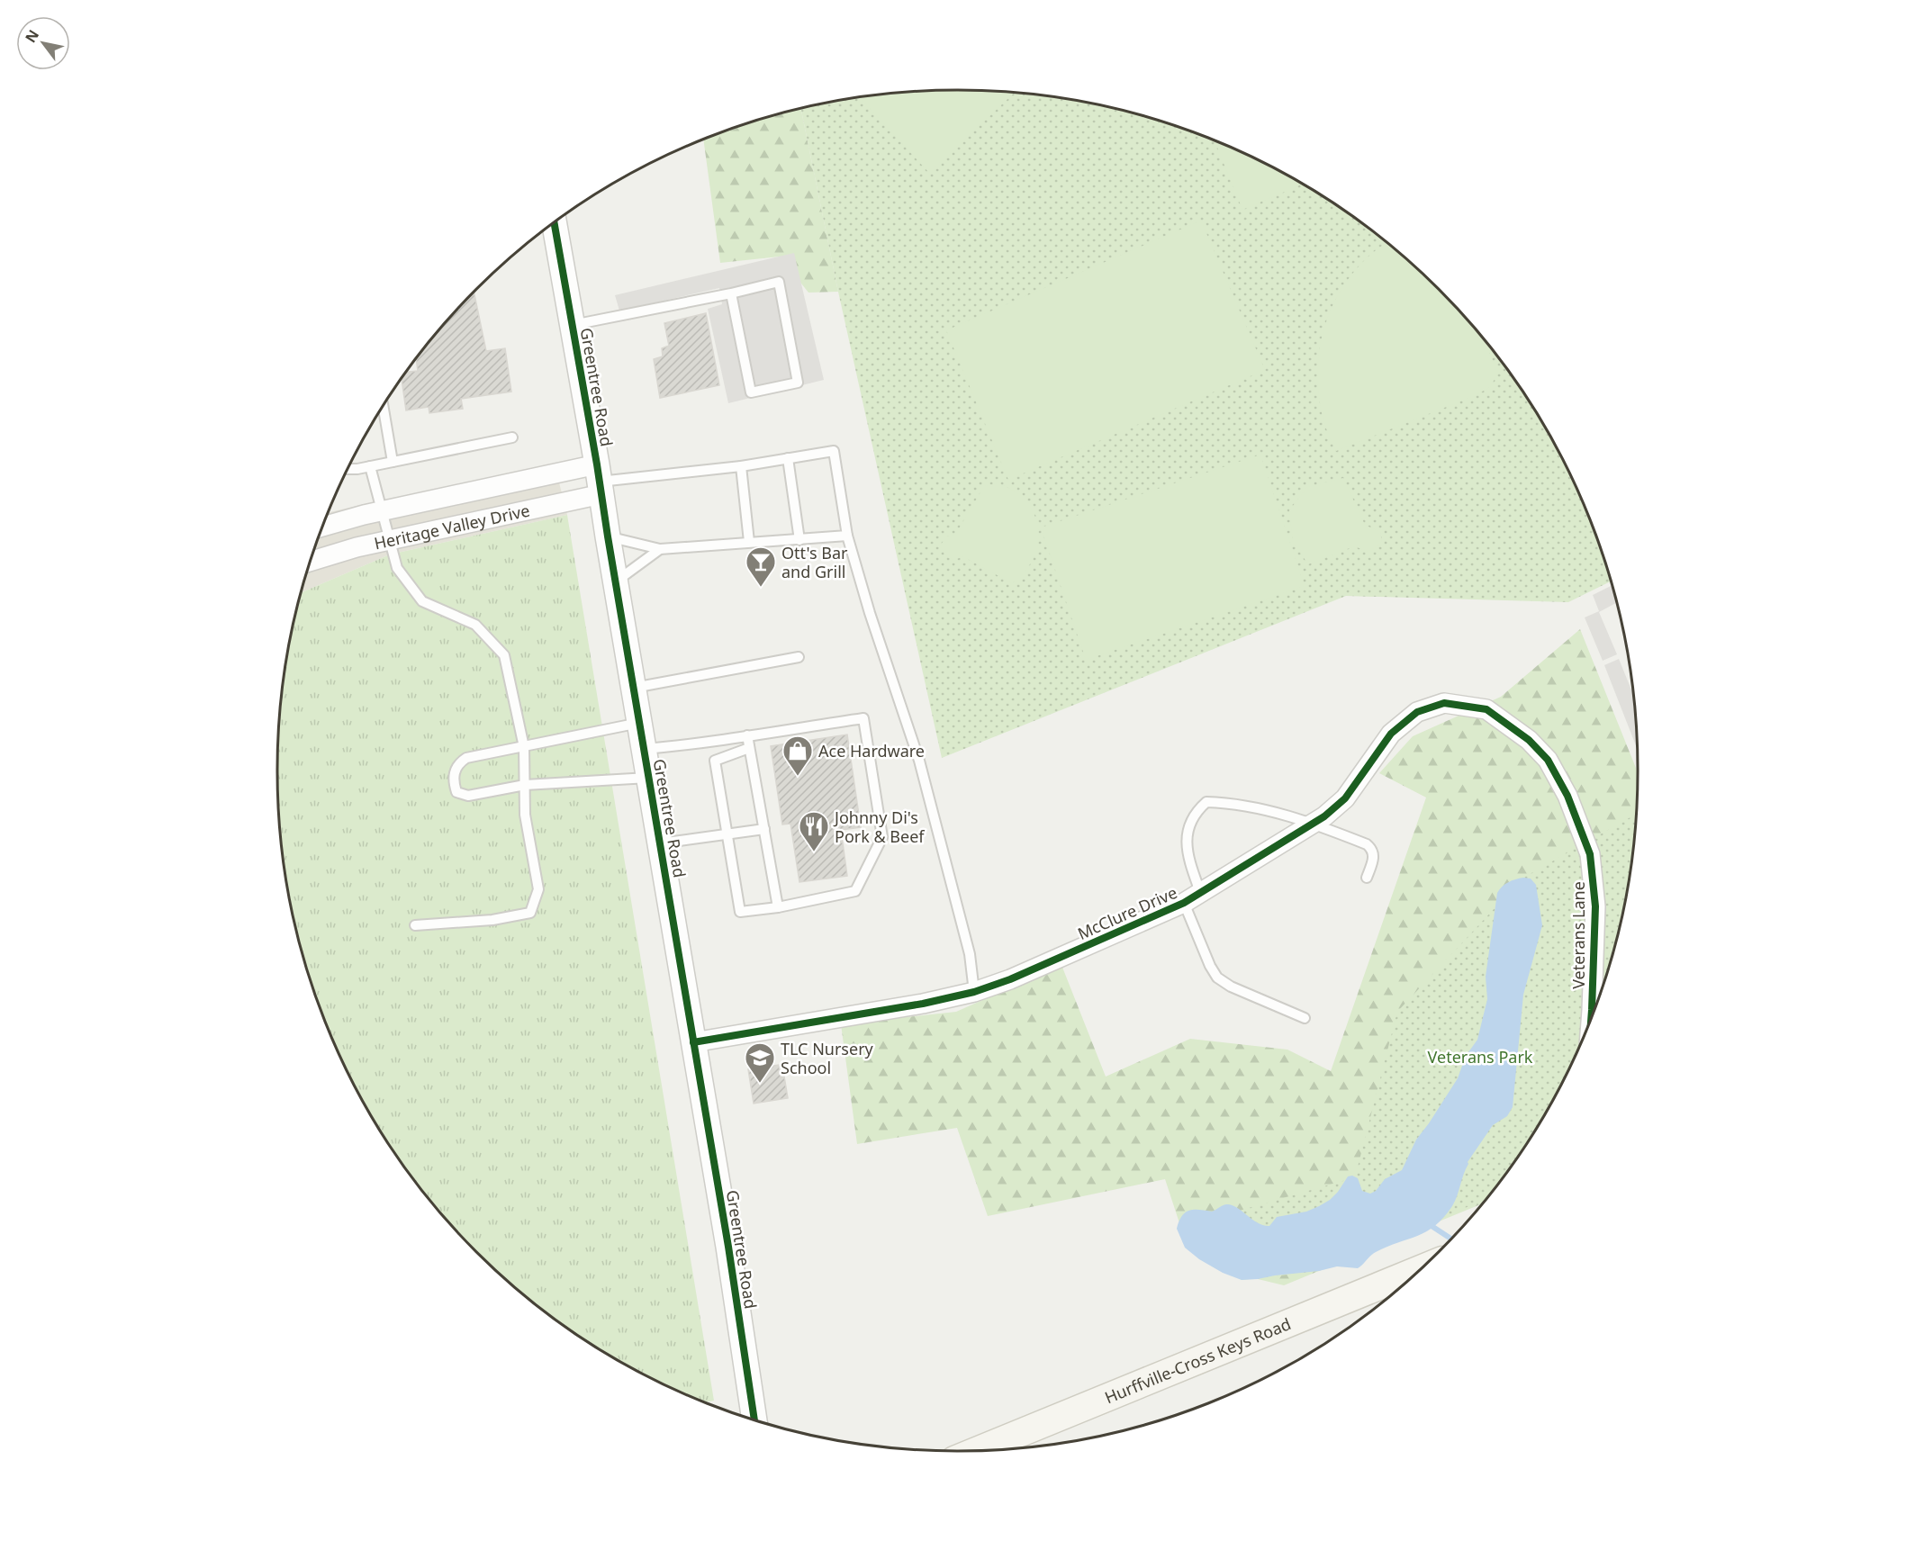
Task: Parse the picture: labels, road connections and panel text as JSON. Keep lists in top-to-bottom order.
{
  "streets": {
    "main road": ["Hurffville-Cross Keys Road"],
    "street": [
      "Greentree Road",
      "Heritage Valley Drive",
      "McClure Drive",
      "Veterans Lane"
    ]
  },
  "crossings": [
    ["Greentree Road", "Heritage Valley Drive"],
    ["Greentree Road", "McClure Drive"],
    ["McClure Drive", "Veterans Lane"]
  ],
  "parks": ["Veterans Park"],
  "places": {
    "bar": ["Ott's Bar and Grill"],
    "shop": ["Ace Hardware"],
    "restaurant": ["Johnny Di's Pork & Beef"],
    "school or university": ["TLC Nursery School"]
  },
  "north": "top left"
}
